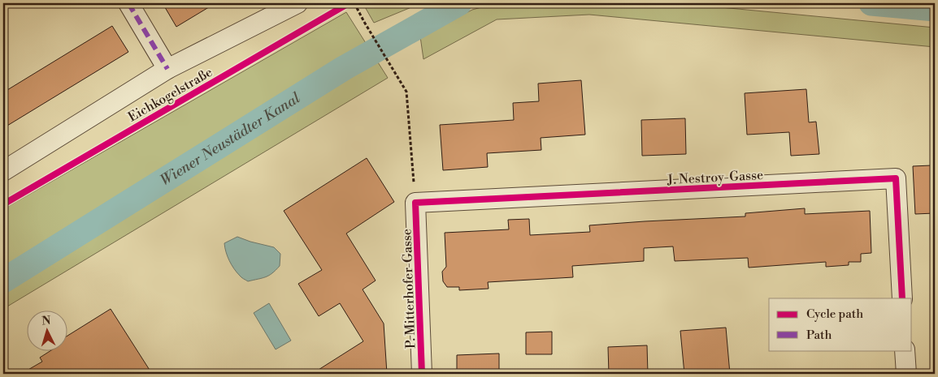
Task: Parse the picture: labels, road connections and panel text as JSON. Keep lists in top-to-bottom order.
{
  "streets": {
    "street": ["Eichkogelstraße", "J. Nestroy-Gasse", "P. Mitterhofer-Gasse"]
  },
  "crossings": [
    ["J. Nestroy-Gasse", "P. Mitterhofer-Gasse"]
  ],
  "water": ["Wiener Neustädter Kanal"],
  "legend": ["Cycle path", "Path"],
  "north": "top"
}
